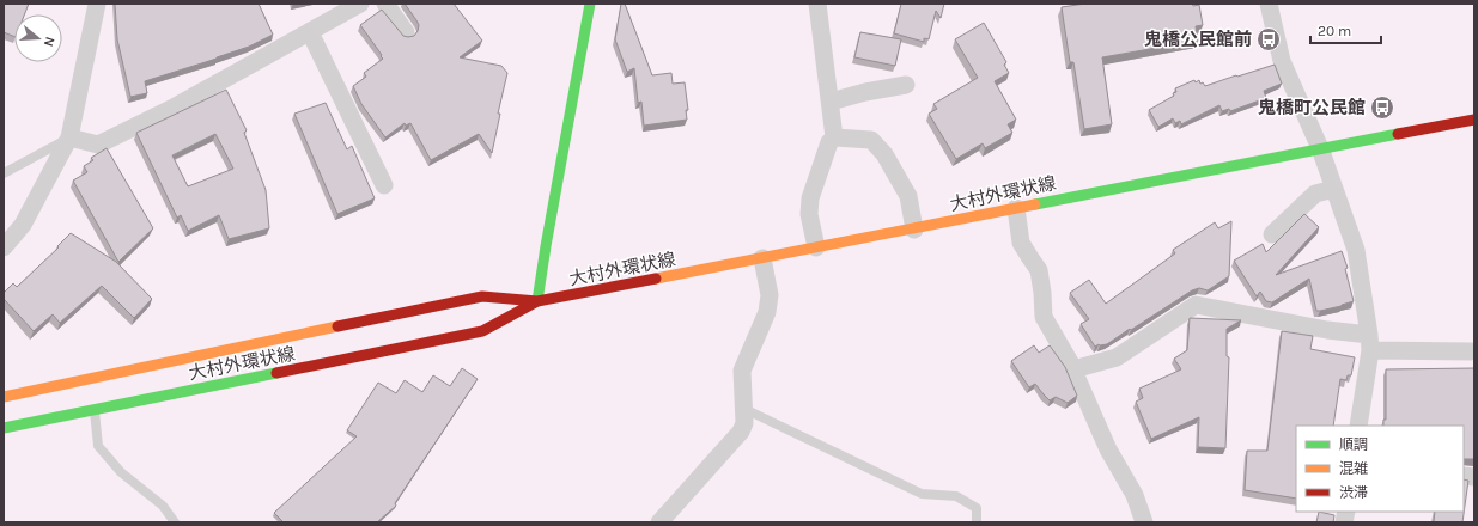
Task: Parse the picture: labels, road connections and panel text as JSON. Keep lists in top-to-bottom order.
{
  "streets": {
    "main road": ["大村外環状線"]
  },
  "places": {
    "bus stop": ["鬼橋公民館前", "鬼橋町公民館"]
  },
  "legend": ["順調", "混雑", "渋滞"],
  "scale_bar": "20 m",
  "north": "right"
}
